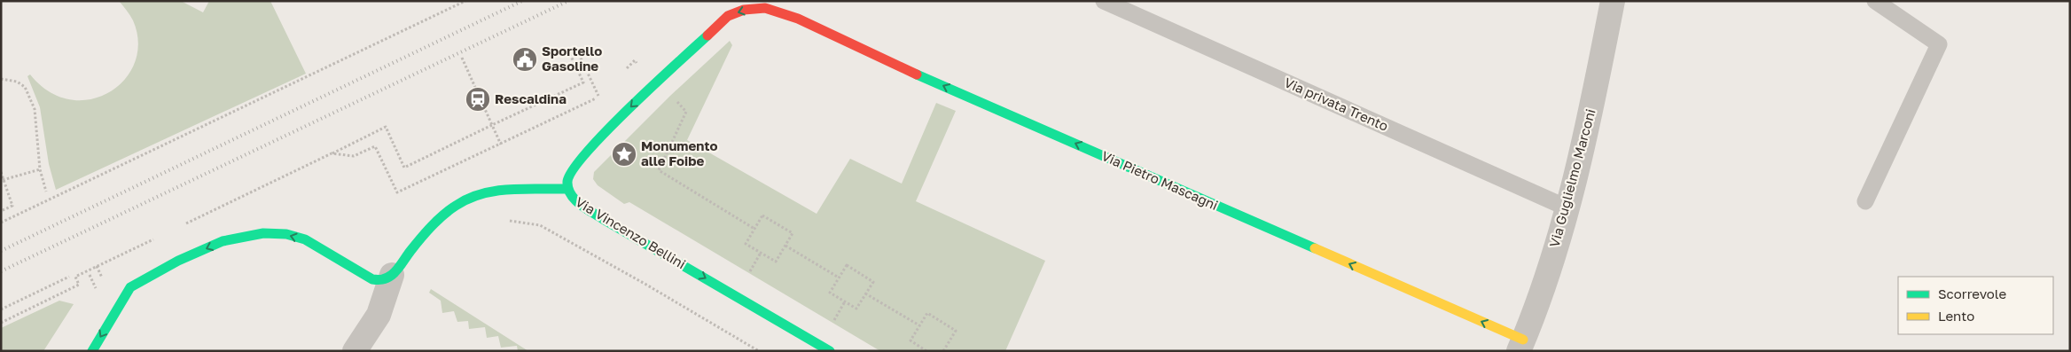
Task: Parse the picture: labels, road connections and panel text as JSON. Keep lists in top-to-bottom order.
{
  "streets": {
    "street": ["Via Guglielmo Marconi", "Via Pietro Mascagni", "Via Vincenzo Bellini"],
    "lane": ["Via privata Trento"]
  },
  "crossings": [
    ["Via privata Trento", "Via Guglielmo Marconi"],
    ["Via Guglielmo Marconi", "Via Pietro Mascagni"],
    ["Via Pietro Mascagni", "Via Vincenzo Bellini"]
  ],
  "one_way": ["Via Pietro Mascagni"],
  "places": {
    "public building": ["Sportello Gasoline"],
    "station": ["Rescaldina"],
    "place": ["Monumento alle Foibe"]
  },
  "legend": ["Scorrevole", "Lento"]
}
